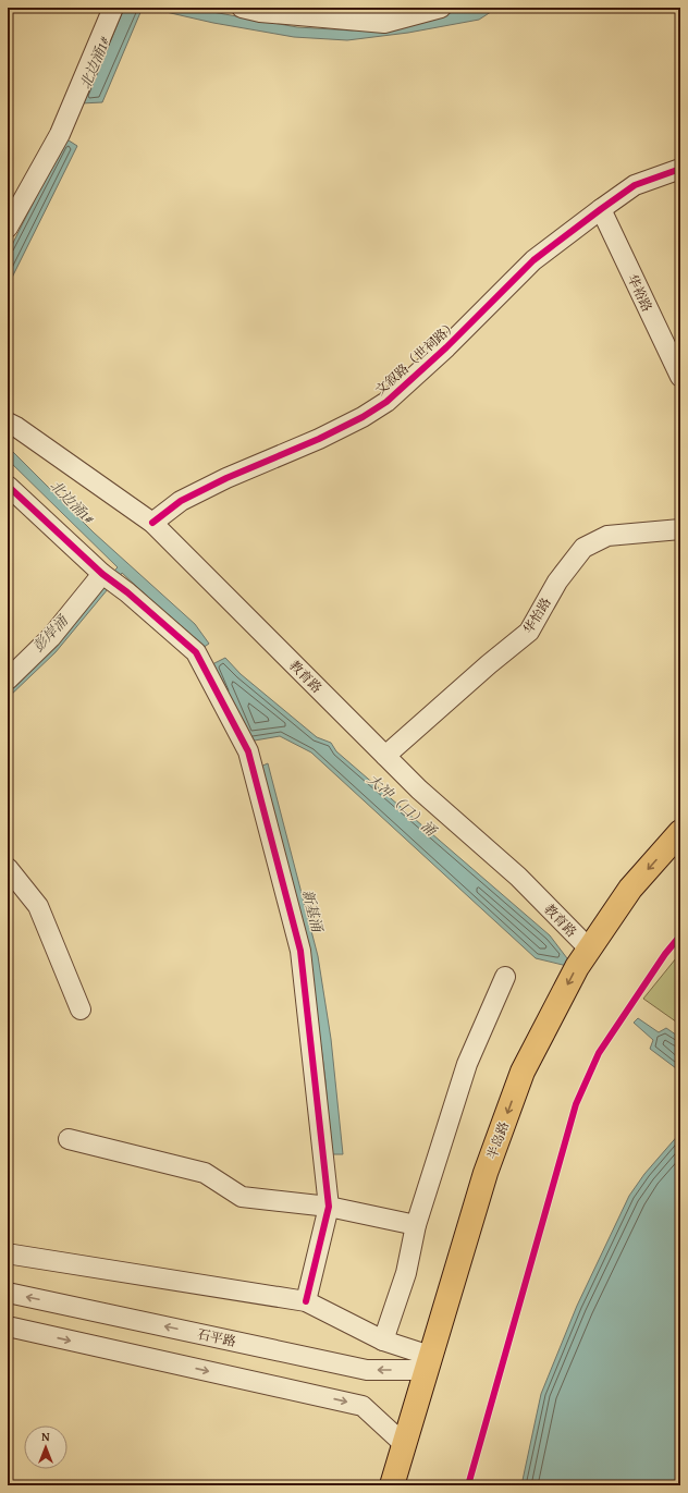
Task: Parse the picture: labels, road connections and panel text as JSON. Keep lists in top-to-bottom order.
{
  "streets": {
    "main road": ["半岛路"],
    "street": [
      "华裕路",
      "文叙路（世祠路）",
      "华怡路",
      "教育路",
      "石平路"
    ]
  },
  "crossings": [
    ["华裕路", "文叙路（世祠路）"],
    ["文叙路（世祠路）", "教育路"],
    ["华怡路", "教育路"],
    ["教育路", "半岛路"],
    ["半岛路", "石平路"]
  ],
  "water": [
    "北边涌1#",
    "彭岸涌",
    "大冲（口）涌",
    "新基涌"
  ],
  "north": "top"
}
